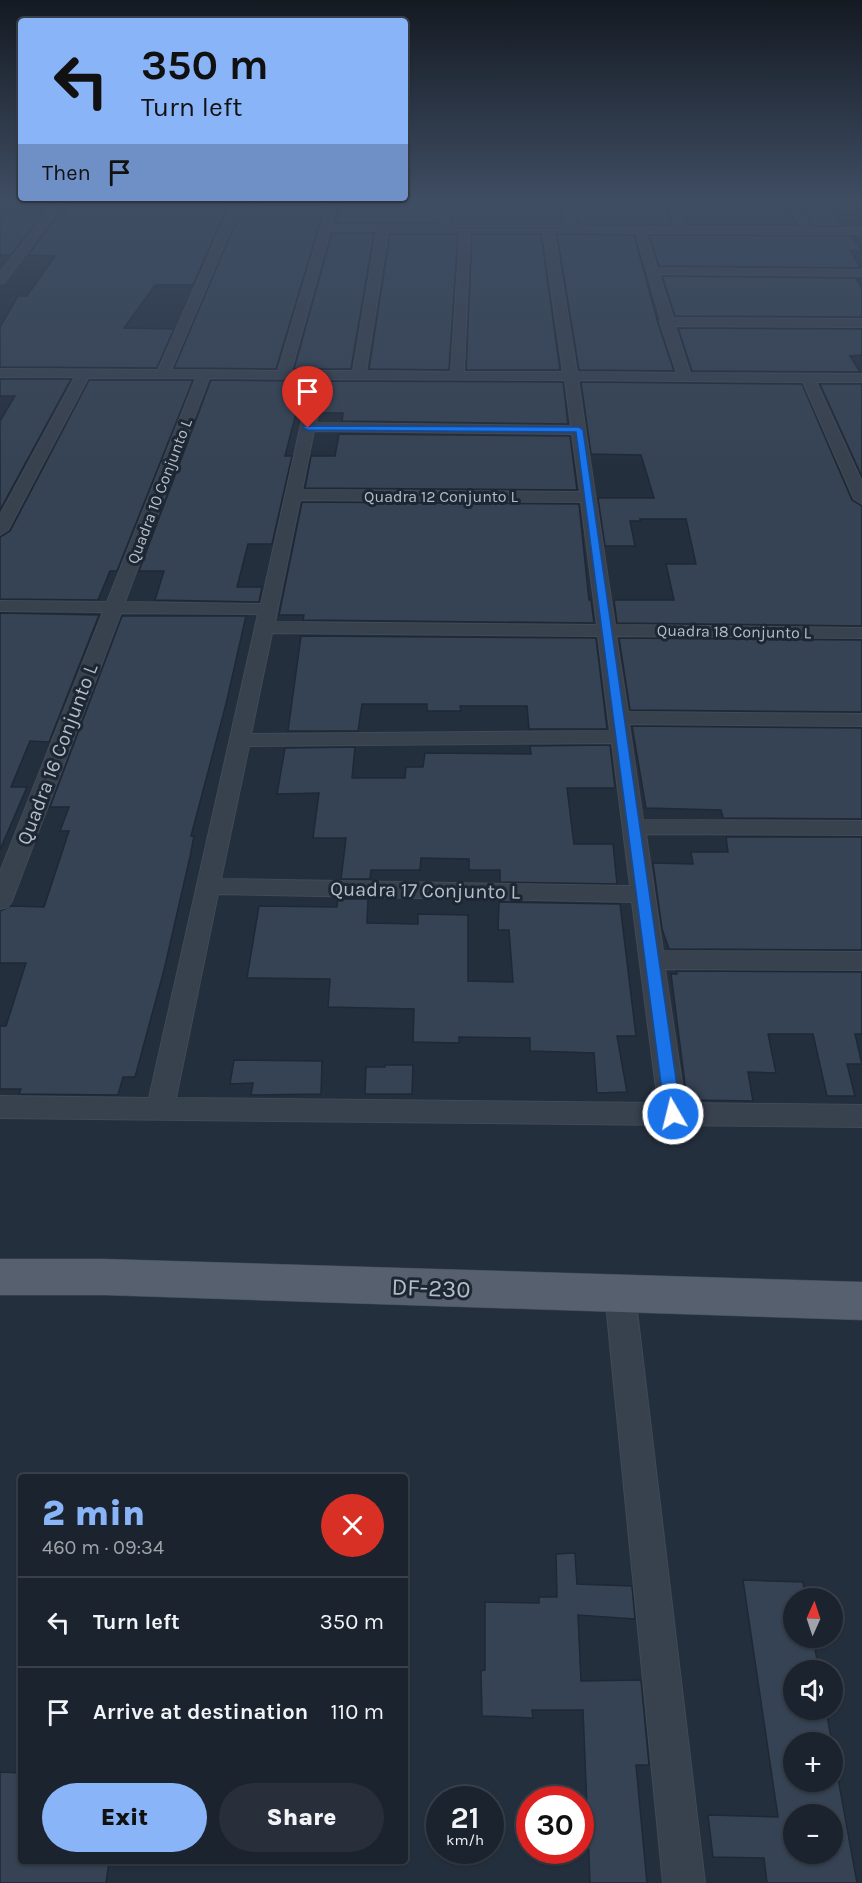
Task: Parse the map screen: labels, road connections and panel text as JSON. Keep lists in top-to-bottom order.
{
  "streets": {
    "main road": ["DF-230"],
    "street": [
      "Quadra 10 Conjunto L",
      "Quadra 12 Conjunto L",
      "Quadra 18 Conjunto L",
      "Quadra 16 Conjunto L",
      "Quadra 17 Conjunto L"
    ]
  },
  "crossings": [
    ["Quadra 10 Conjunto L", "Quadra 18 Conjunto L"],
    ["Quadra 10 Conjunto L", "Quadra 16 Conjunto L"],
    ["Quadra 18 Conjunto L", "Quadra 16 Conjunto L"]
  ],
  "north": "top",
  "page": {
    "turn": ["350 m", "Turn left"],
    "then": "Then",
    "heading": ["2 min", "460 m · 09:34"],
    "list": [
      {
        "name": "Turn left",
        "value": "350 m"
      },
      {
        "name": "Arrive at destination",
        "value": "110 m"
      }
    ],
    "map_buttons": ["+", "−"],
    "buttons": ["Exit", "Share"],
    "speed": "21 km/h",
    "limit": "30"
  }
}
